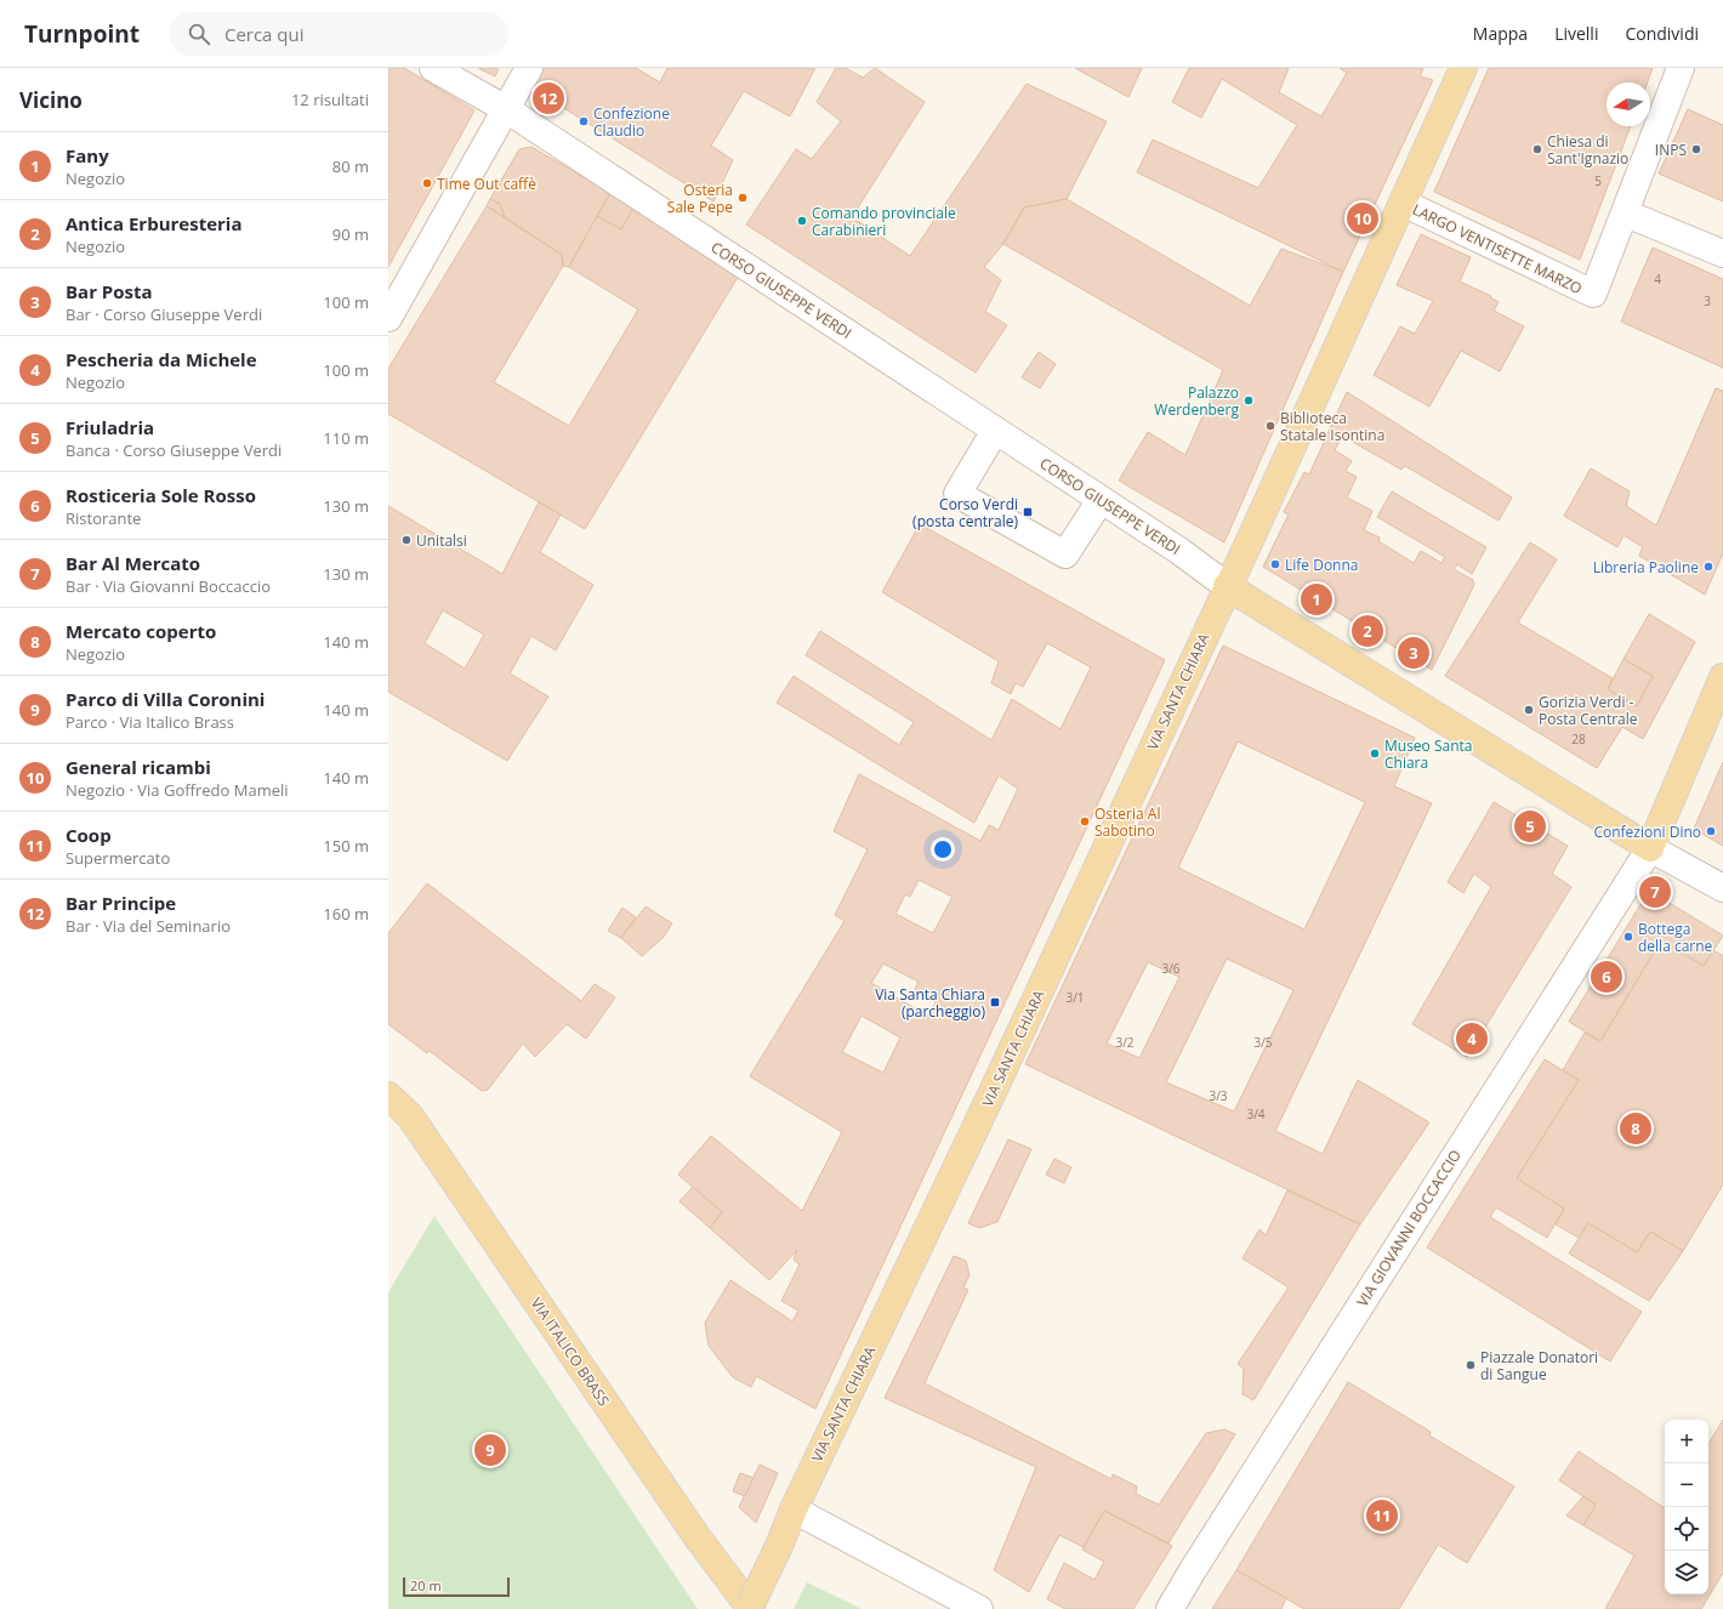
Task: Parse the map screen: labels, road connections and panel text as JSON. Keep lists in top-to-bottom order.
{
  "streets": {
    "main road": ["CORSO GIUSEPPE VERDI", "VIA SANTA CHIARA", "VIA ITALICO BRASS"],
    "street": ["LARGO VENTISETTE MARZO", "VIA GIOVANNI BOCCACCIO"]
  },
  "crossings": [
    ["LARGO VENTISETTE MARZO", "VIA SANTA CHIARA"],
    ["CORSO GIUSEPPE VERDI", "VIA SANTA CHIARA"],
    ["CORSO GIUSEPPE VERDI", "VIA GIOVANNI BOCCACCIO"],
    ["VIA SANTA CHIARA", "VIA ITALICO BRASS"]
  ],
  "places": {
    "other": [
      "Confezione Claudio",
      "Chiesa di Sant'Ignazio",
      "INPS",
      "Time Out caffè",
      "Osteria Sale Pepe",
      "Comando provinciale Carabinieri",
      "Palazzo Werdenberg",
      "Biblioteca Statale Isontina",
      "Unitalsi",
      "Life Donna",
      "Libreria Paoline",
      "Gorizia Verdi - Posta Centrale",
      "Museo Santa Chiara",
      "Osteria Al Sabotino",
      "Confezioni Dino",
      "Bottega della carne",
      "Piazzale Donatori di Sangue"
    ],
    "transit": ["Corso Verdi (posta centrale)", "Via Santa Chiara (parcheggio)"]
  },
  "house_numbers": [
    "5",
    "4",
    "3",
    "28",
    "3/6",
    "3/1",
    "3/2",
    "3/5",
    "3/3",
    "3/4"
  ],
  "scale_bar": "20 m",
  "north": "left",
  "page": {
    "header": "Turnpoint",
    "search": "Cerca qui",
    "nav": ["Mappa", "Livelli", "Condividi"],
    "heading": ["Vicino", "12 risultati"],
    "pins": [
      "12",
      "10",
      "1",
      "2",
      "3",
      "5",
      "7",
      "6",
      "4",
      "8",
      "9",
      "11"
    ],
    "list": [
      {
        "mark": "1",
        "name": "Fany",
        "note": "Negozio",
        "value": "80 m"
      },
      {
        "mark": "2",
        "name": "Antica Erburesteria",
        "note": "Negozio",
        "value": "90 m"
      },
      {
        "mark": "3",
        "name": "Bar Posta",
        "note": "Bar · Corso Giuseppe Verdi",
        "value": "100 m"
      },
      {
        "mark": "4",
        "name": "Pescheria da Michele",
        "note": "Negozio",
        "value": "100 m"
      },
      {
        "mark": "5",
        "name": "Friuladria",
        "note": "Banca · Corso Giuseppe Verdi",
        "value": "110 m"
      },
      {
        "mark": "6",
        "name": "Rosticeria Sole Rosso",
        "note": "Ristorante",
        "value": "130 m"
      },
      {
        "mark": "7",
        "name": "Bar Al Mercato",
        "note": "Bar · Via Giovanni Boccaccio",
        "value": "130 m"
      },
      {
        "mark": "8",
        "name": "Mercato coperto",
        "note": "Negozio",
        "value": "140 m"
      },
      {
        "mark": "9",
        "name": "Parco di Villa Coronini",
        "note": "Parco · Via Italico Brass",
        "value": "140 m"
      },
      {
        "mark": "10",
        "name": "General ricambi",
        "note": "Negozio · Via Goffredo Mameli",
        "value": "140 m"
      },
      {
        "mark": "11",
        "name": "Coop",
        "note": "Supermercato",
        "value": "150 m"
      },
      {
        "mark": "12",
        "name": "Bar Principe",
        "note": "Bar · Via del Seminario",
        "value": "160 m"
      }
    ],
    "map_buttons": ["+", "−"],
    "scale": "20 m"
  }
}
